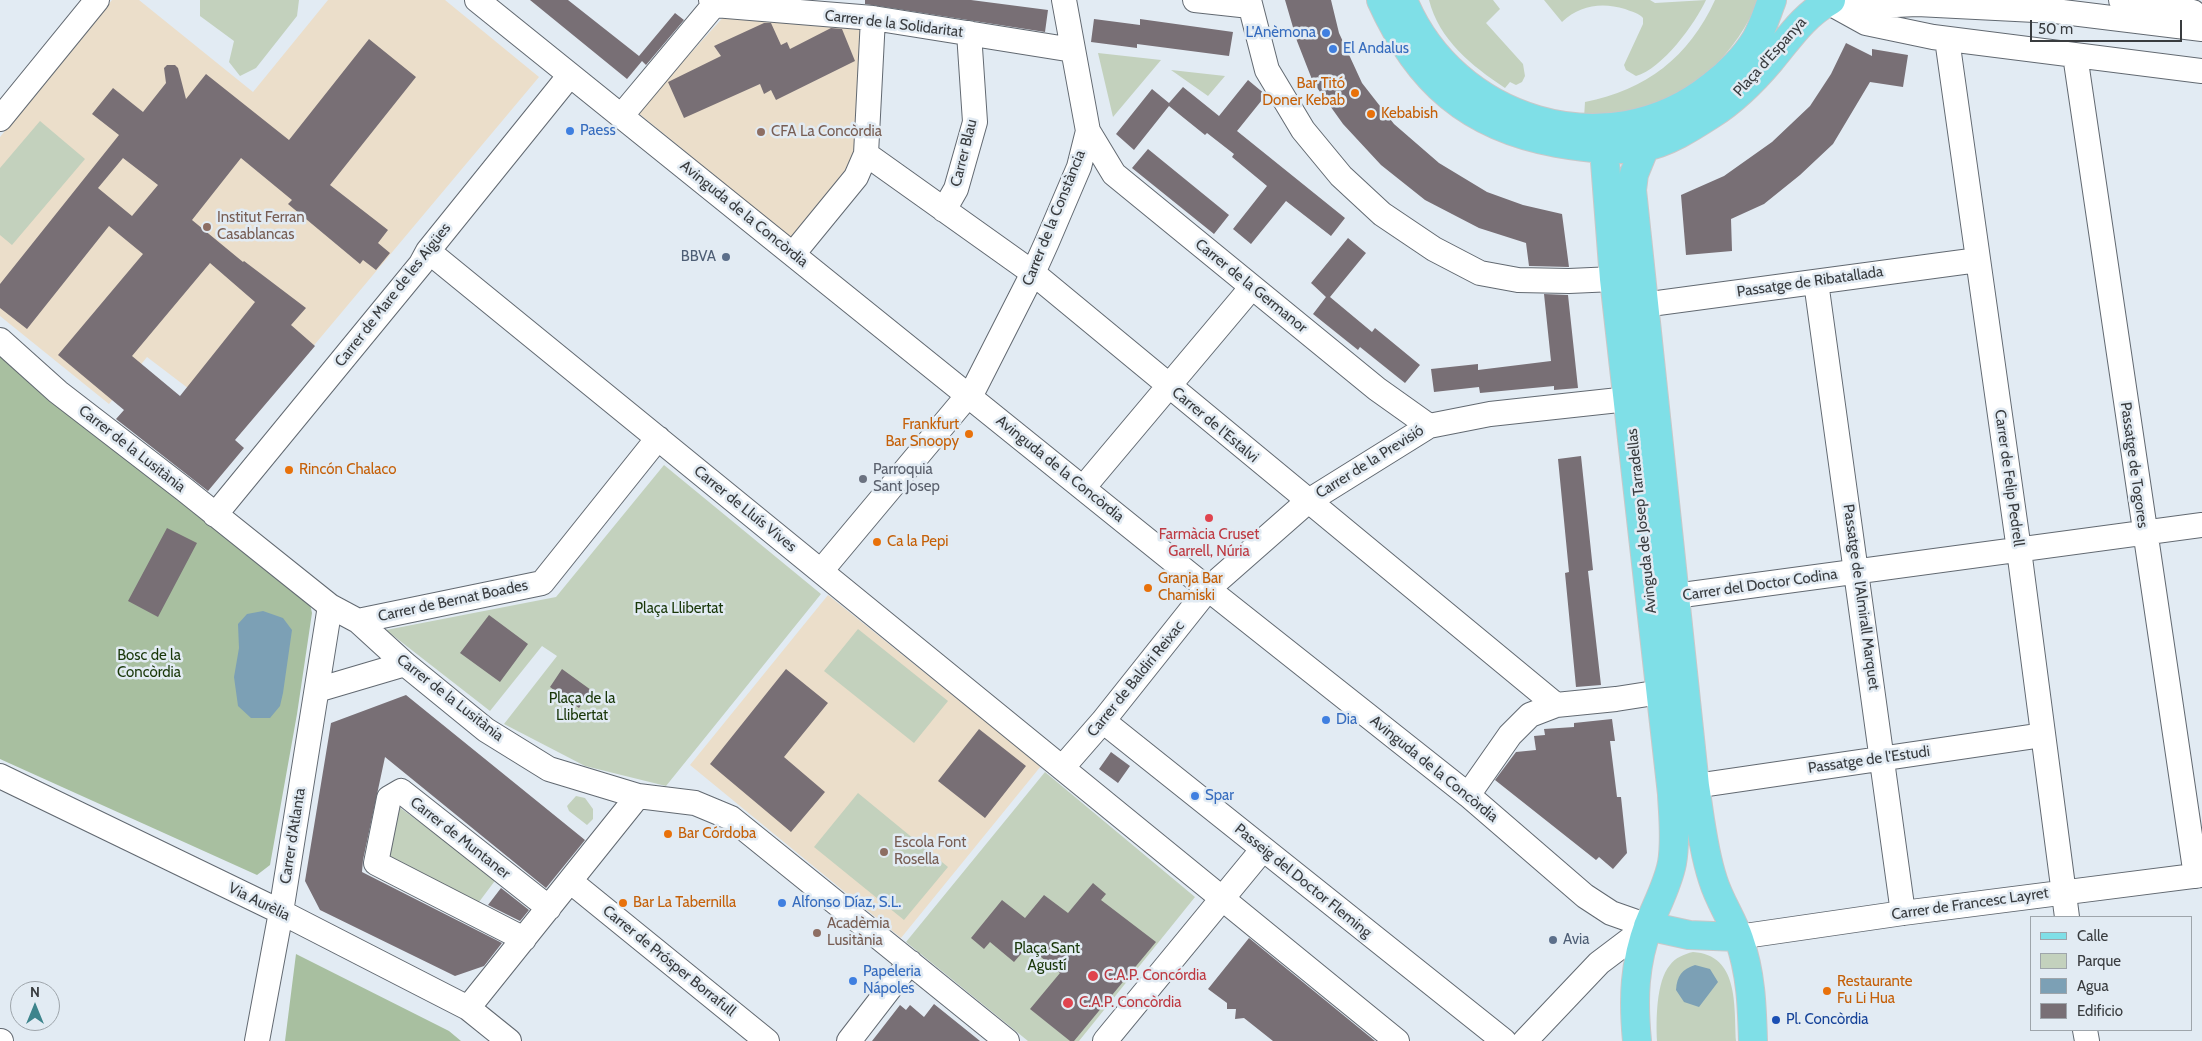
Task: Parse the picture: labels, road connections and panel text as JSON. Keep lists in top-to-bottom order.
{
  "streets": {
    "main road": ["Plaça d'Espanya", "Avinguda de Josep Tarradellas"],
    "street": [
      "Carrer de la Solidaritat",
      "Carrer Blau",
      "Avinguda de la Concòrdia",
      "Carrer de la Constància",
      "Passatge de Ribatallada",
      "Carrer de la Germanor",
      "Carrer de Mare de les Aigües",
      "Carrer de l'Estalvi",
      "Carrer de la Lusitània",
      "Carrer de la Previsió",
      "Passatge de Togores",
      "Carrer de Felip Pedrell",
      "Carrer de Lluís Vives",
      "Carrer del Doctor Codina",
      "Passatge de l'Almirall Marquet",
      "Carrer de Bernat Boades",
      "Carrer de Baldiri Reixac",
      "Passatge de l'Estudi",
      "Carrer d'Atlanta",
      "Carrer de Muntaner",
      "Passeig del Doctor Fleming",
      "Via Aurèlia",
      "Carrer de Francesc Layret",
      "Carrer de Prósper Borrafull"
    ]
  },
  "crossings": [
    ["Carrer de la Solidaritat", "Carrer Blau"],
    ["Carrer de la Solidaritat", "Carrer de la Constància"],
    ["Plaça d'Espanya", "Avinguda de Josep Tarradellas"],
    ["Carrer Blau", "Carrer de l'Estalvi"],
    ["Avinguda de la Concòrdia", "Carrer de la Constància"],
    ["Avinguda de la Concòrdia", "Carrer de Mare de les Aigües"],
    ["Avinguda de la Concòrdia", "Carrer de la Previsió"],
    ["Avinguda de la Concòrdia", "Avinguda de Josep Tarradellas"],
    ["Avinguda de la Concòrdia", "Carrer de Baldiri Reixac"],
    ["Carrer de la Constància", "Carrer de la Germanor"],
    ["Carrer de la Constància", "Carrer de l'Estalvi"],
    ["Passatge de Ribatallada", "Carrer de Felip Pedrell"],
    ["Passatge de Ribatallada", "Avinguda de Josep Tarradellas"],
    ["Passatge de Ribatallada", "Passatge de l'Almirall Marquet"],
    ["Carrer de la Germanor", "Carrer de la Previsió"],
    ["Carrer de Mare de les Aigües", "Carrer de la Lusitània"],
    ["Carrer de Mare de les Aigües", "Carrer de Lluís Vives"],
    ["Carrer de l'Estalvi", "Carrer de la Previsió"],
    ["Carrer de la Lusitània", "Carrer de Bernat Boades"],
    ["Carrer de la Lusitània", "Carrer d'Atlanta"],
    ["Carrer de la Previsió", "Avinguda de Josep Tarradellas"],
    ["Carrer de la Previsió", "Carrer de Baldiri Reixac"],
    ["Passatge de Togores", "Carrer del Doctor Codina"],
    ["Passatge de Togores", "Carrer de Francesc Layret"],
    ["Carrer de Felip Pedrell", "Carrer del Doctor Codina"],
    ["Carrer de Felip Pedrell", "Passatge de l'Estudi"],
    ["Carrer de Felip Pedrell", "Carrer de Francesc Layret"],
    ["Carrer de Lluís Vives", "Carrer de Bernat Boades"],
    ["Carrer de Lluís Vives", "Carrer de Baldiri Reixac"],
    ["Avinguda de Josep Tarradellas", "Carrer del Doctor Codina"],
    ["Avinguda de Josep Tarradellas", "Passatge de l'Estudi"],
    ["Avinguda de Josep Tarradellas", "Carrer de Francesc Layret"],
    ["Carrer del Doctor Codina", "Passatge de l'Almirall Marquet"],
    ["Passatge de l'Almirall Marquet", "Passatge de l'Estudi"],
    ["Passatge de l'Almirall Marquet", "Carrer de Francesc Layret"],
    ["Carrer de Baldiri Reixac", "Passeig del Doctor Fleming"],
    ["Carrer d'Atlanta", "Via Aurèlia"]
  ],
  "parks": [
    "Plaça Llibertat",
    "Bosc de la Concòrdia",
    "Plaça de la Llibertat",
    "Plaça Sant Agustí"
  ],
  "places": [
    "L'Anèmona",
    "El Andalus",
    "Bar Titó Doner Kebab",
    "Kebabish",
    "Paess",
    "CFA La Concòrdia",
    "Institut Ferran Casablancas",
    "BBVA",
    "Frankfurt Bar Snoopy",
    "Rincón Chalaco",
    "Parroquia Sant Josep",
    "Farmàcia Cruset Garrell, Núria",
    "Ca la Pepi",
    "Granja Bar Chamiski",
    "Dia",
    "Spar",
    "Bar Córdoba",
    "Escola Font Rosella",
    "Bar La Tabernilla",
    "Alfonso Díaz, S.L.",
    "Acadèmia Lusitània",
    "Avia",
    "C.A.P. Concórdia",
    "Papeleria Nápoles",
    "Restaurante Fu Li Hua",
    "C.A.P. Concòrdia",
    "Pl. Concòrdia"
  ],
  "legend": [
    "Calle",
    "Parque",
    "Agua",
    "Edificio"
  ],
  "scale_bar": "50 m",
  "north": "top"
}
